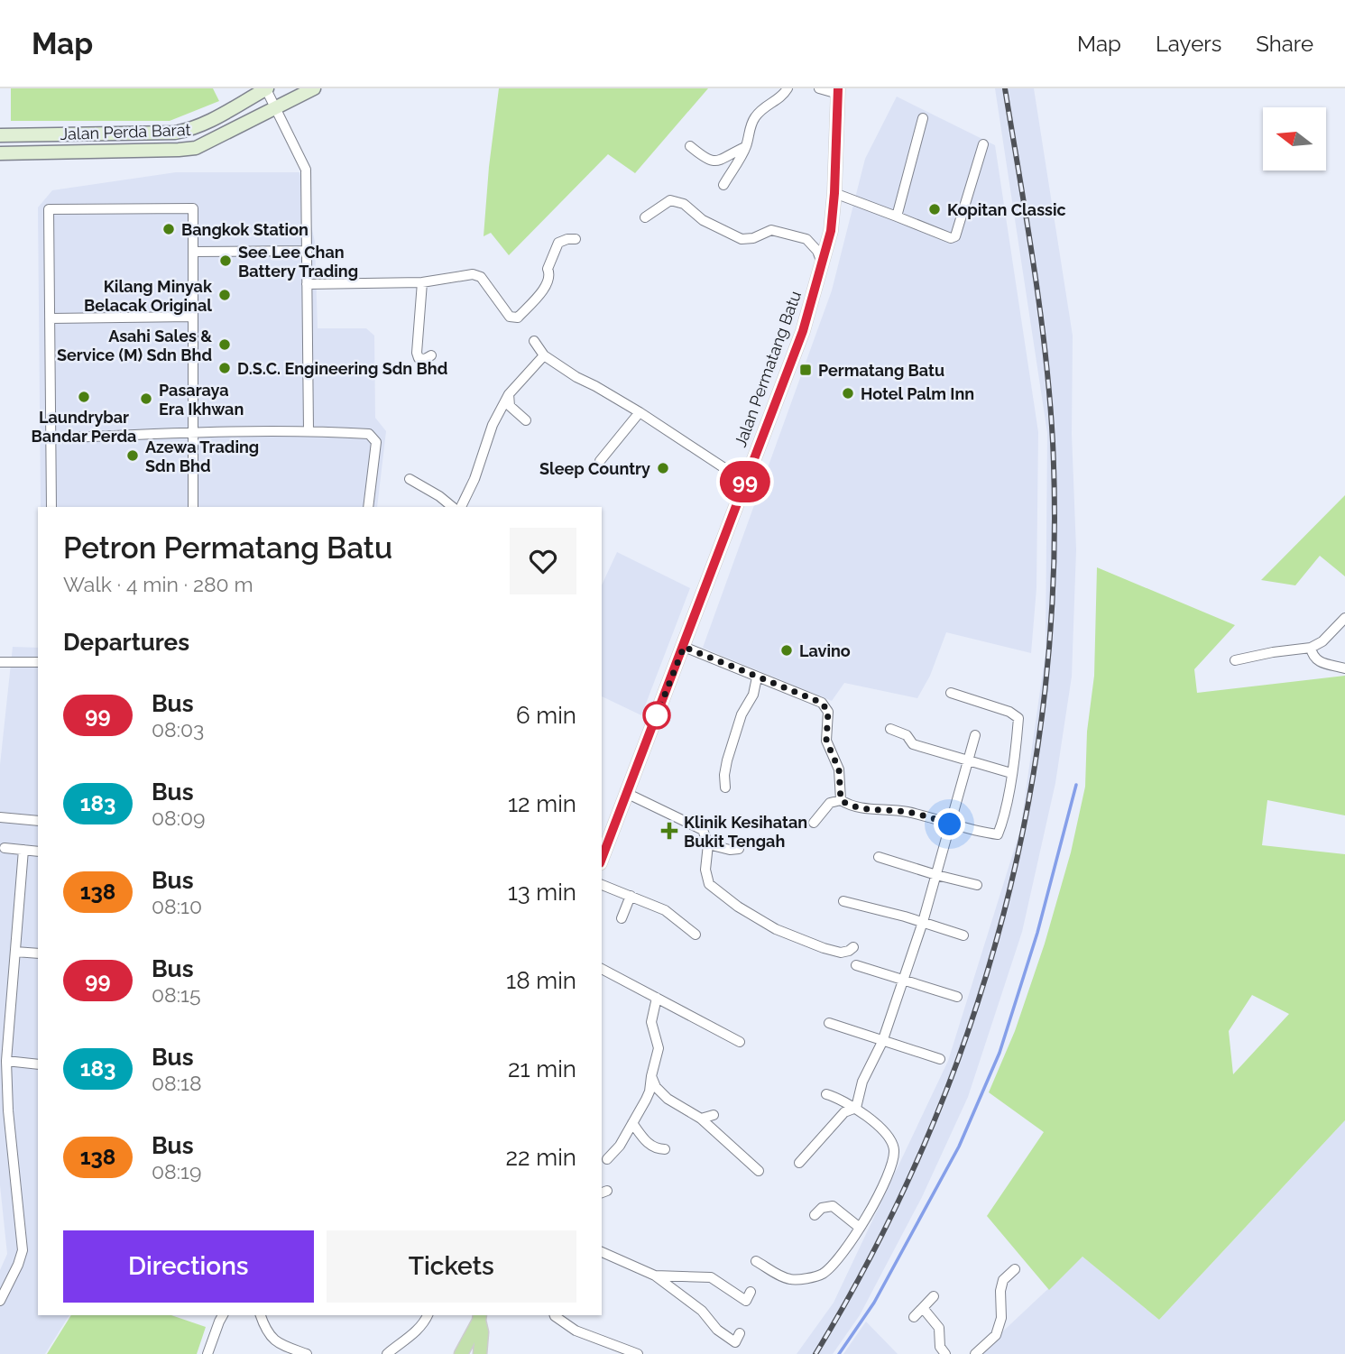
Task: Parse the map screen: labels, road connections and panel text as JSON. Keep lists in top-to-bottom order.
{
  "streets": {
    "main road": ["Jalan Permatang Batu"],
    "street": ["Jalan Perda Barat"]
  },
  "places": {
    "other": [
      "Kopitan Classic",
      "Bangkok Station",
      "See Lee Chan Battery Trading",
      "Kilang Minyak Belacak Original",
      "Asahi Sales & Service (M) Sdn Bhd",
      "D.S.C. Engineering Sdn Bhd",
      "Hotel Palm Inn",
      "Laundrybar Bandar Perda",
      "Pasaraya Era Ikhwan",
      "Azewa Trading Sdn Bhd",
      "Sleep Country",
      "Lavino"
    ],
    "transit": ["Permatang Batu"],
    "health": ["Klinik Kesihatan Bukit Tengah"]
  },
  "lines": ["bus line 99"],
  "north": "left",
  "page": {
    "header": "Map",
    "nav": ["Map", "Layers", "Share"],
    "on_map": "99",
    "heading": [
      ["Petron Permatang Batu", "Walk · 4 min · 280 m"],
      "Departures"
    ],
    "list": [
      {
        "mark": "99",
        "name": "Bus",
        "note": "08:03",
        "value": "6 min"
      },
      {
        "mark": "183",
        "name": "Bus",
        "note": "08:09",
        "value": "12 min"
      },
      {
        "mark": "138",
        "name": "Bus",
        "note": "08:10",
        "value": "13 min"
      },
      {
        "mark": "99",
        "name": "Bus",
        "note": "08:15",
        "value": "18 min"
      },
      {
        "mark": "183",
        "name": "Bus",
        "note": "08:18",
        "value": "21 min"
      },
      {
        "mark": "138",
        "name": "Bus",
        "note": "08:19",
        "value": "22 min"
      }
    ],
    "buttons": ["Directions", "Tickets"]
  }
}
